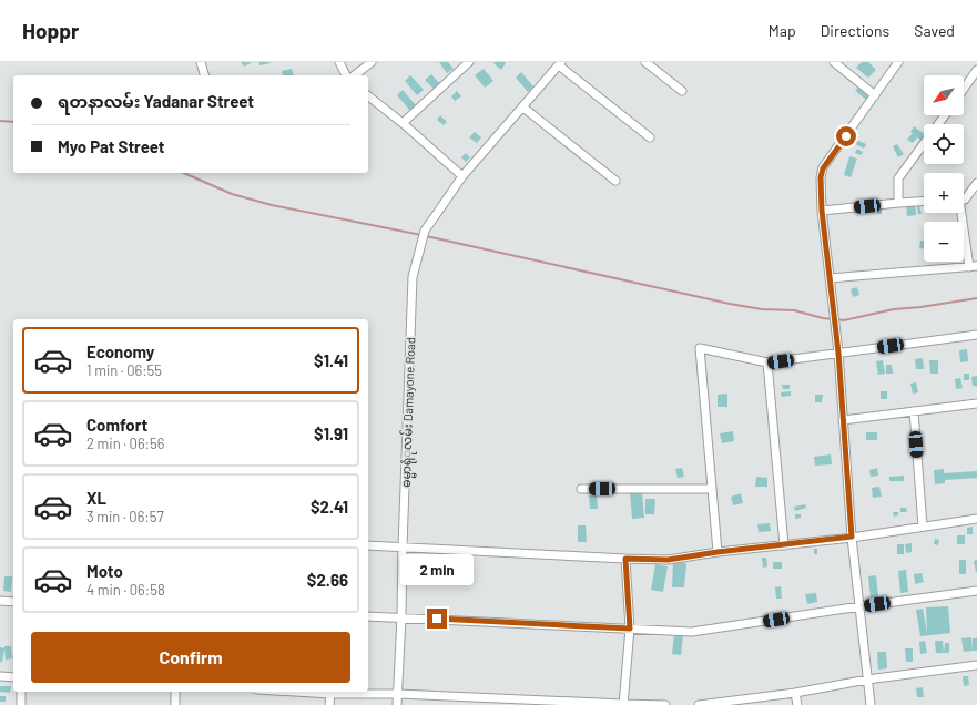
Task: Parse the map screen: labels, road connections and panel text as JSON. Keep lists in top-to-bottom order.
{
  "streets": {
    "street": ["ဓမ္မာရုံုလမ်း Damayone Road"]
  },
  "north": "bottom left",
  "page": {
    "header": "Hoppr",
    "nav": ["Map", "Directions", "Saved"],
    "map_buttons": ["+", "−"],
    "banner": ["ရတနာလမ်း Yadanar Street", "Myo Pat Street"],
    "list": [
      {
        "name": "Economy",
        "note": "1 min · 06:55",
        "value": "$1.41"
      },
      {
        "name": "Comfort",
        "note": "2 min · 06:56",
        "value": "$1.91"
      },
      {
        "name": "XL",
        "note": "3 min · 06:57",
        "value": "$2.41"
      },
      {
        "name": "Moto",
        "note": "4 min · 06:58",
        "value": "$2.66"
      }
    ],
    "bubble": "2 min",
    "buttons": "Confirm"
  }
}
